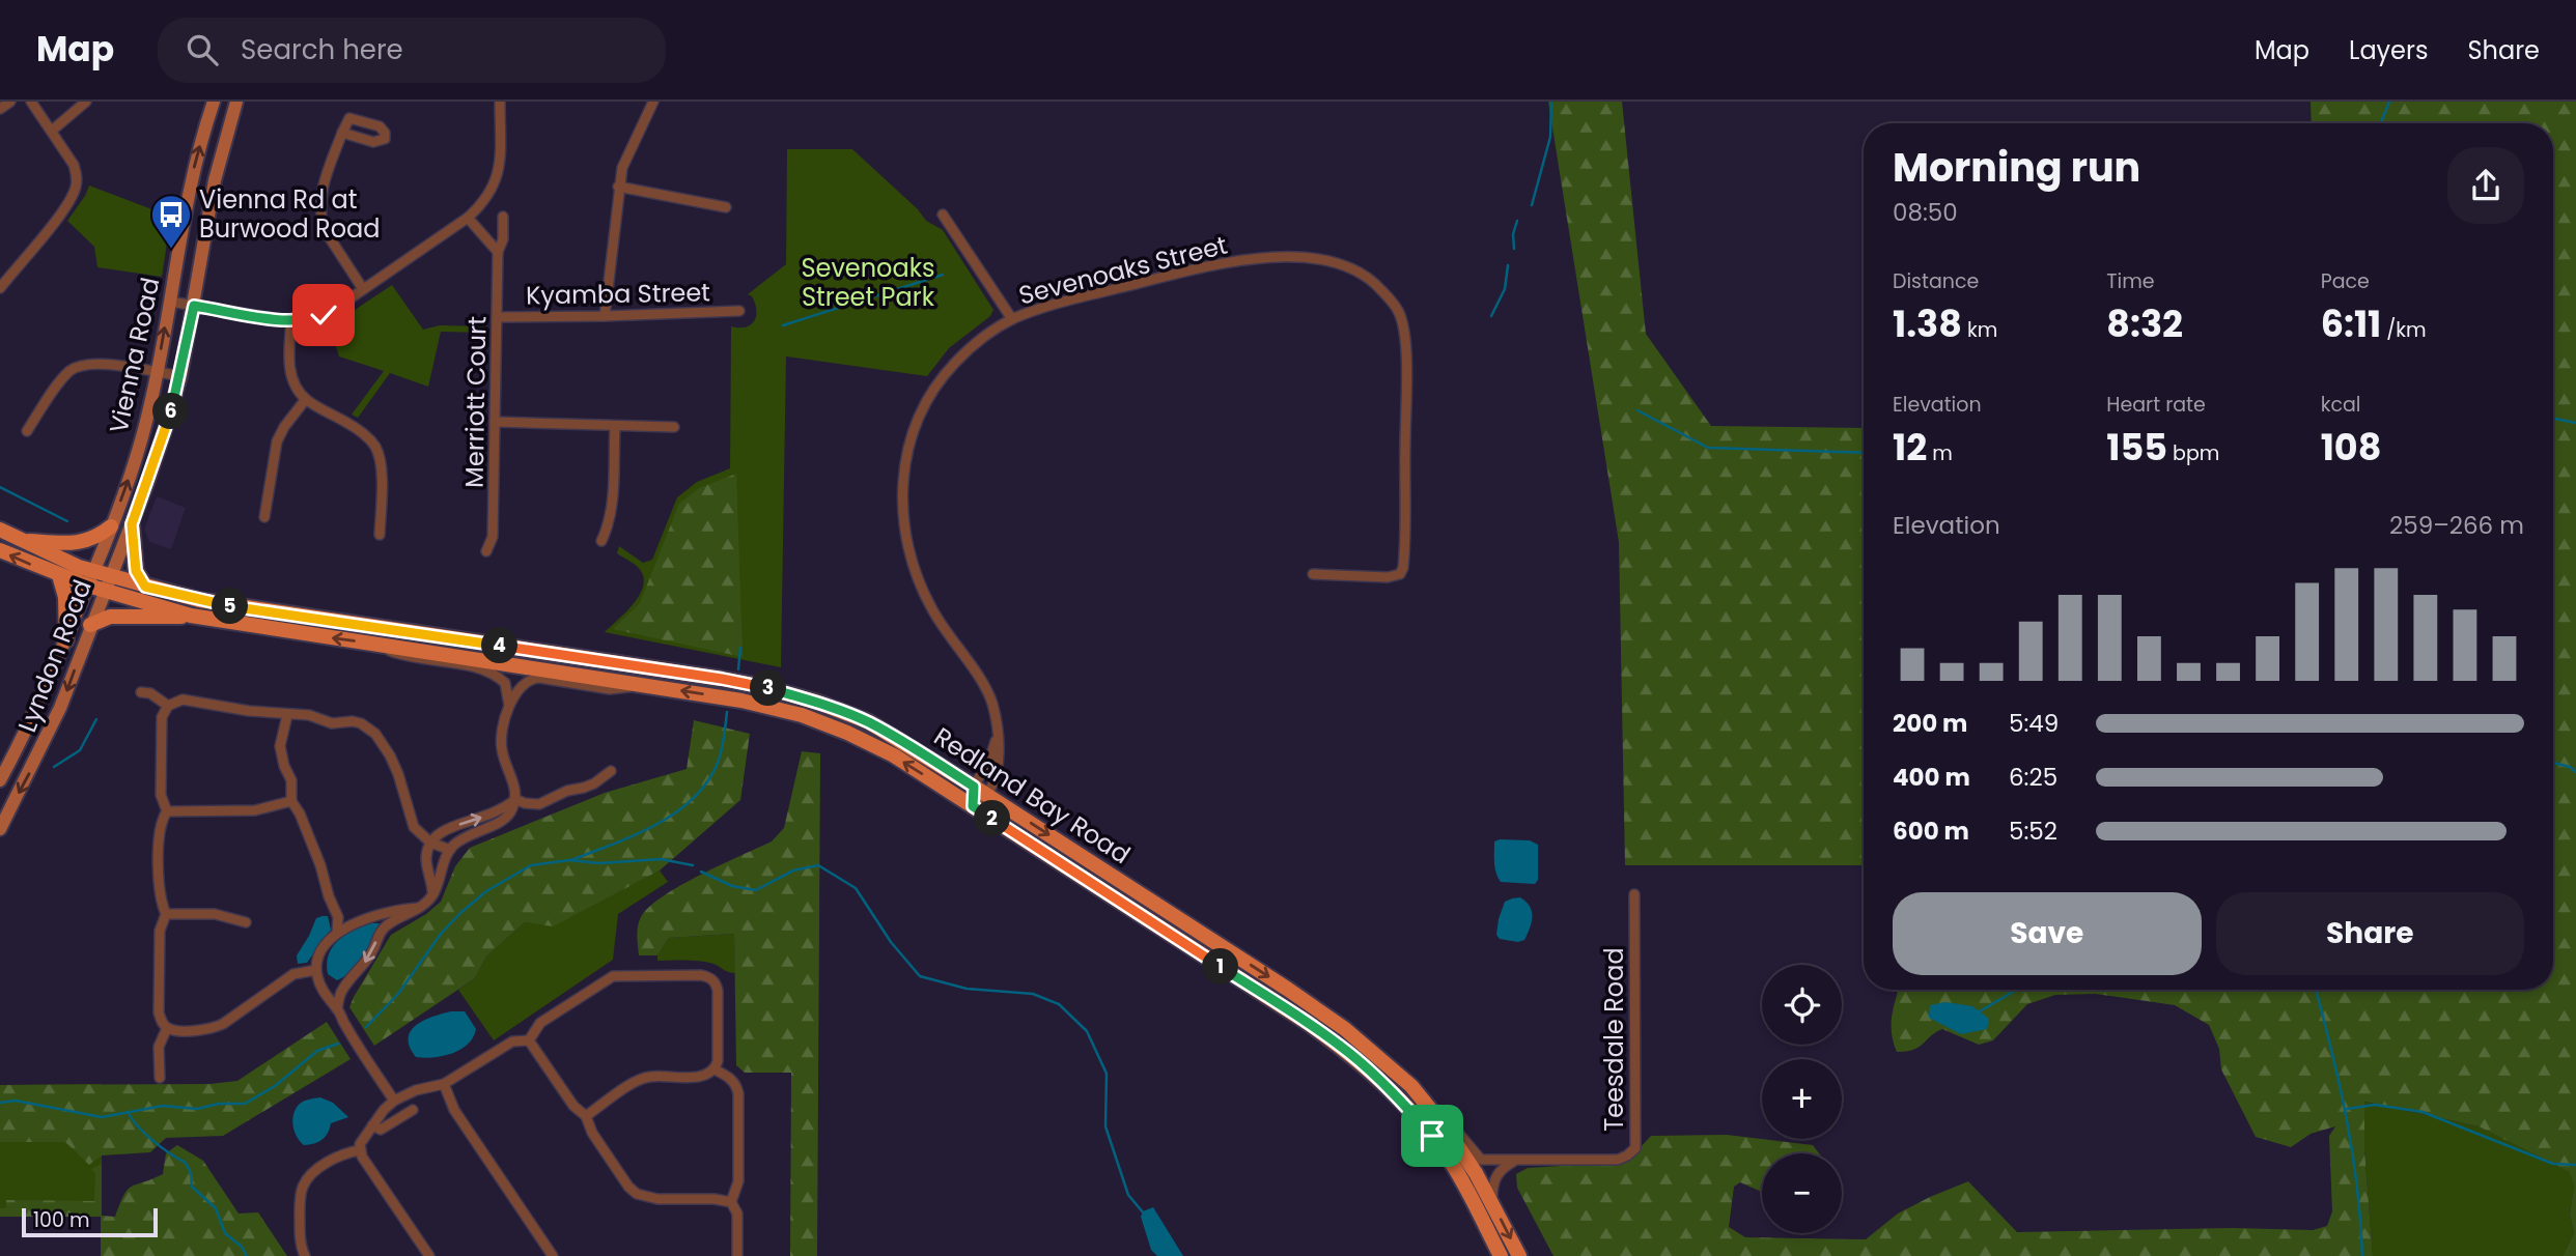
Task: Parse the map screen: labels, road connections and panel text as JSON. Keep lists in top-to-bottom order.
{
  "streets": {
    "main road": ["Vienna Road", "Lyndon Road", "Redland Bay Road"],
    "street": [
      "Sevenoaks Street",
      "Kyamba Street",
      "Merriott Court",
      "Teesdale Road"
    ]
  },
  "crossings": [
    ["Sevenoaks Street", "Redland Bay Road"],
    ["Kyamba Street", "Merriott Court"],
    ["Vienna Road", "Lyndon Road"],
    ["Vienna Road", "Redland Bay Road"],
    ["Lyndon Road", "Redland Bay Road"],
    ["Redland Bay Road", "Teesdale Road"]
  ],
  "parks": ["Sevenoaks Street Park"],
  "places": {
    "bus stop": ["Vienna Rd at Burwood Road"]
  },
  "scale_bar": "100 m",
  "page": {
    "header": "Map",
    "search": "Search here",
    "nav": ["Map", "Layers", "Share"],
    "heading": ["Morning run", "08:50"],
    "stats": [
      ["Distance", "1.38 km"],
      ["Time", "8:32"],
      ["Pace", "6:11 /km"],
      ["Elevation", "12 m"],
      ["Heart rate", "155 bpm"],
      ["kcal", "108"]
    ],
    "pins": [
      "6",
      "5",
      "4",
      "3",
      "2",
      "1"
    ],
    "chart": ["Elevation", "259–266 m"],
    "list": [
      {
        "name": "200 m",
        "note": "5:49"
      },
      {
        "name": "400 m",
        "note": "6:25"
      },
      {
        "name": "600 m",
        "note": "5:52"
      }
    ],
    "buttons": ["Save", "Share"],
    "map_buttons": ["+", "−"],
    "scale": "100 m"
  }
}
